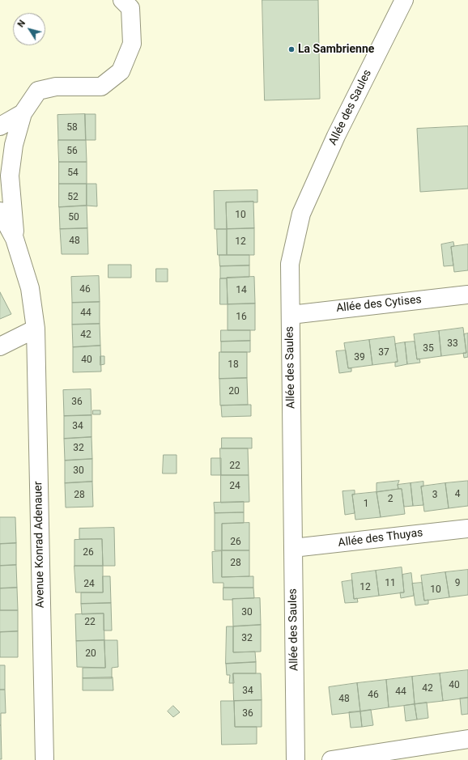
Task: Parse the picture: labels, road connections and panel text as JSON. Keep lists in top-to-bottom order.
{
  "streets": {
    "street": [
      "Allée des Saules",
      "Allée des Cytises",
      "Allée des Thuyas",
      "Avenue Konrad Adenauer"
    ]
  },
  "crossings": [
    ["Allée des Saules", "Allée des Cytises"],
    ["Allée des Saules", "Allée des Thuyas"]
  ],
  "places": ["La Sambrienne"],
  "house_numbers": [
    "58",
    "56",
    "54",
    "52",
    "10",
    "50",
    "48",
    "12",
    "46",
    "14",
    "44",
    "16",
    "42",
    "33",
    "35",
    "37",
    "39",
    "40",
    "18",
    "20",
    "36",
    "34",
    "32",
    "22",
    "30",
    "24",
    "4",
    "28",
    "3",
    "2",
    "1",
    "26",
    "26",
    "28",
    "11",
    "9",
    "24",
    "12",
    "10",
    "30",
    "22",
    "32",
    "20",
    "40",
    "42",
    "34",
    "44",
    "46",
    "48",
    "36"
  ],
  "north": "top left"
}
